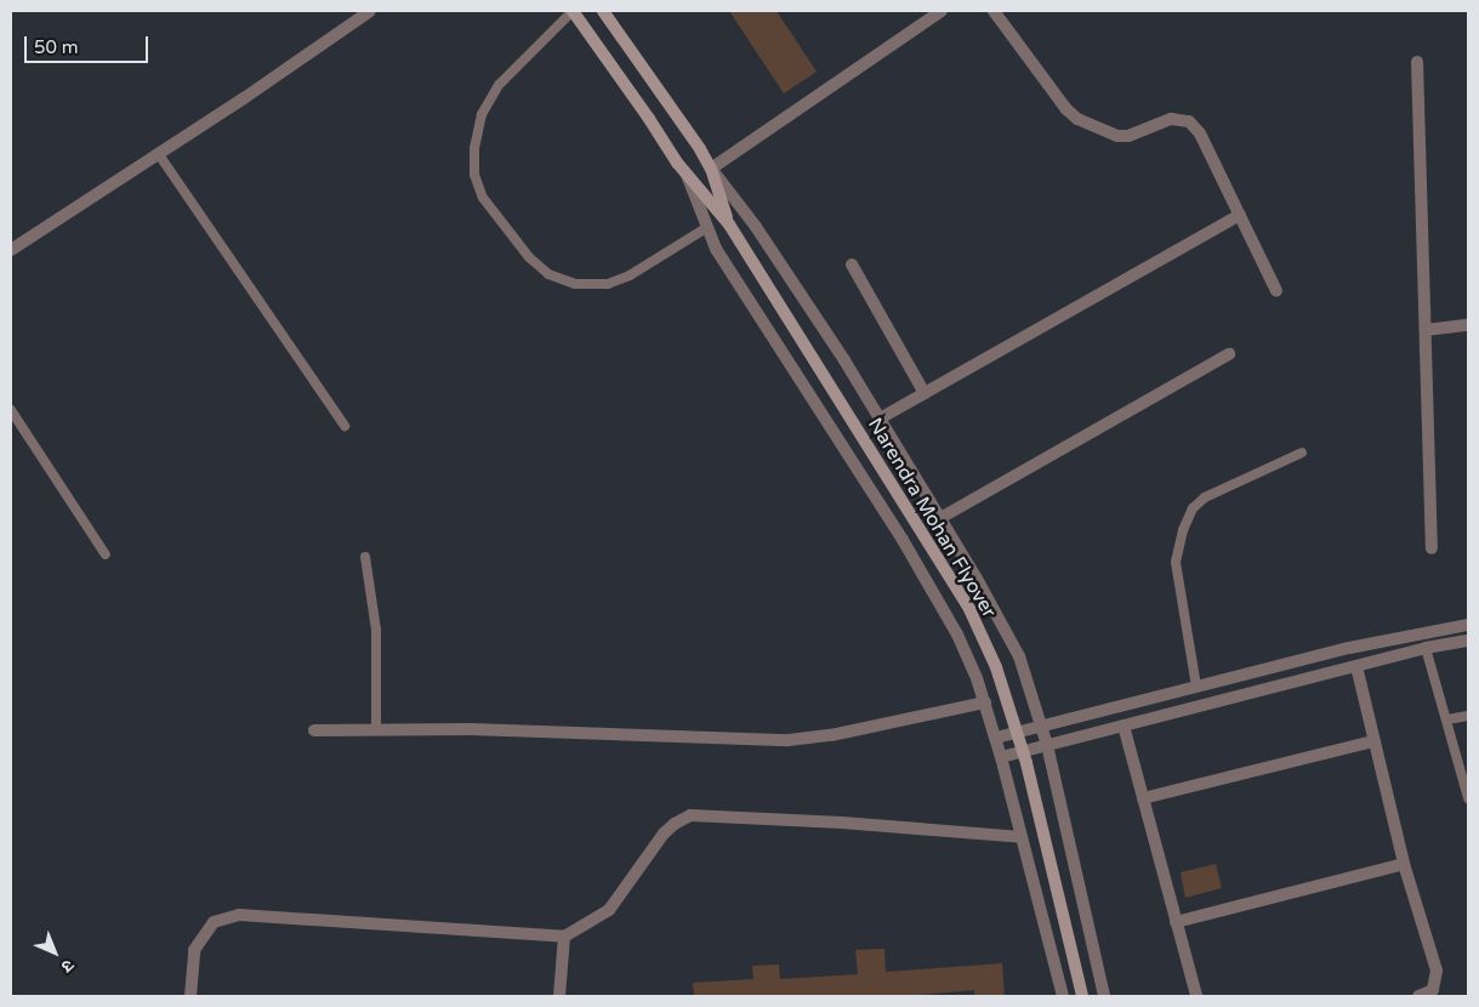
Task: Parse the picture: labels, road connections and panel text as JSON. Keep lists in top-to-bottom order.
{
  "streets": {
    "main road": ["Narendra Mohan Flyover"]
  },
  "scale_bar": "50 m",
  "north": "bottom right"
}
